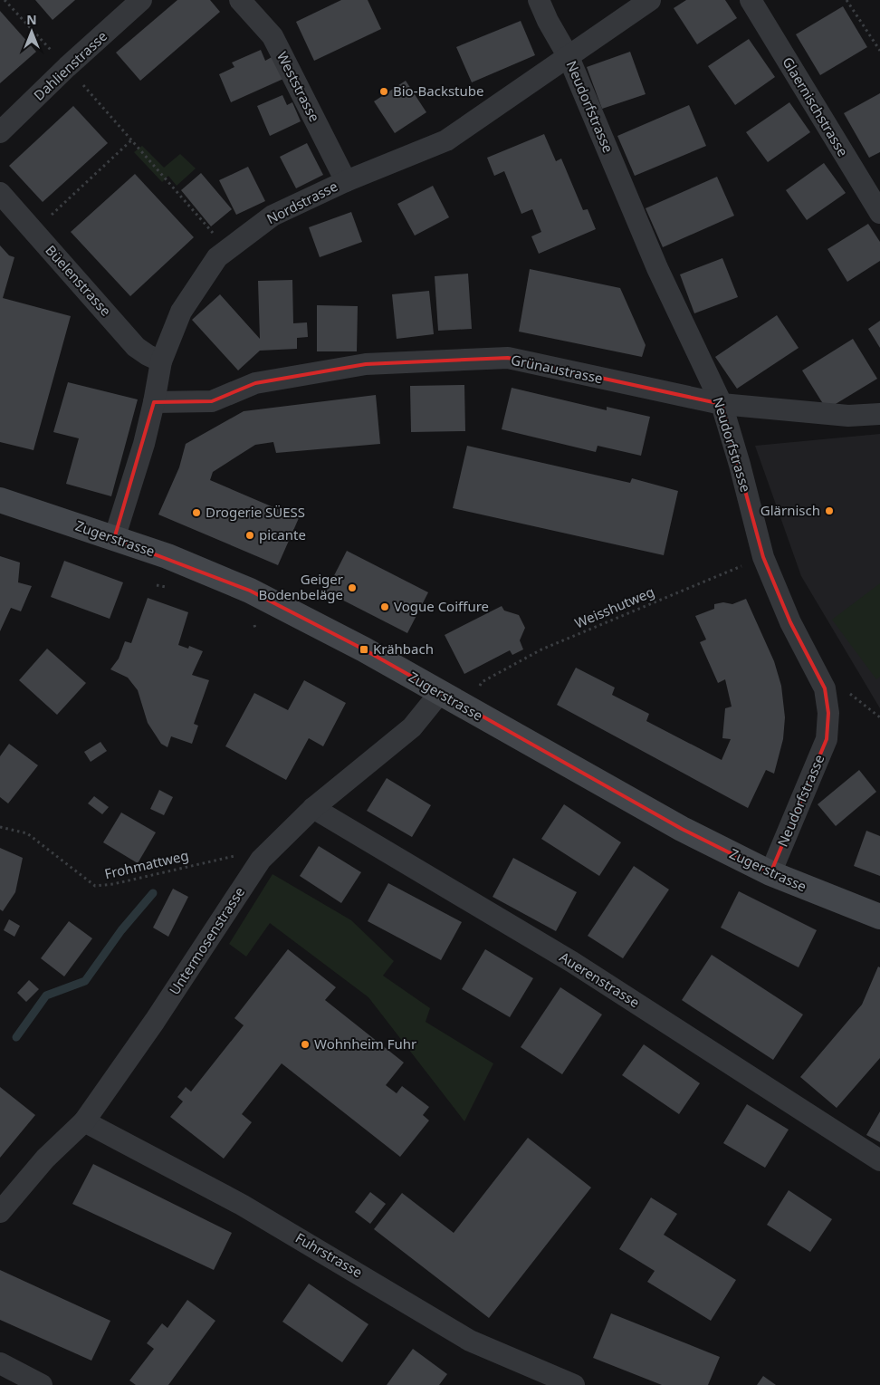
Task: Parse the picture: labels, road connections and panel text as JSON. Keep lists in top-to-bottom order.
{
  "streets": {
    "main road": ["Zugerstrasse"],
    "street": [
      "Dahlienstrasse",
      "Weststrasse",
      "Neudorfstrasse",
      "Glaernischstrasse",
      "Nordstrasse",
      "Büelenstrasse",
      "Grünaustrasse",
      "Untermosenstrasse",
      "Auerenstrasse",
      "Fuhrstrasse"
    ],
    "path": ["Weisshutweg", "Frohmattweg"]
  },
  "crossings": [
    ["Weststrasse", "Nordstrasse"],
    ["Neudorfstrasse", "Nordstrasse"],
    ["Neudorfstrasse", "Grünaustrasse"],
    ["Neudorfstrasse", "Zugerstrasse"],
    ["Neudorfstrasse", "Weisshutweg"],
    ["Nordstrasse", "Büelenstrasse"],
    ["Nordstrasse", "Grünaustrasse"],
    ["Nordstrasse", "Zugerstrasse"],
    ["Zugerstrasse", "Untermosenstrasse"],
    ["Frohmattweg", "Untermosenstrasse"],
    ["Untermosenstrasse", "Auerenstrasse"],
    ["Untermosenstrasse", "Fuhrstrasse"]
  ],
  "places": {
    "other": [
      "Bio-Backstube",
      "Glärnisch",
      "Drogerie SÜESS",
      "picante",
      "Geiger Bodenbeläge",
      "Vogue Coiffure",
      "Wohnheim Fuhr"
    ],
    "transit": ["Krähbach"]
  },
  "north": "top"
}
